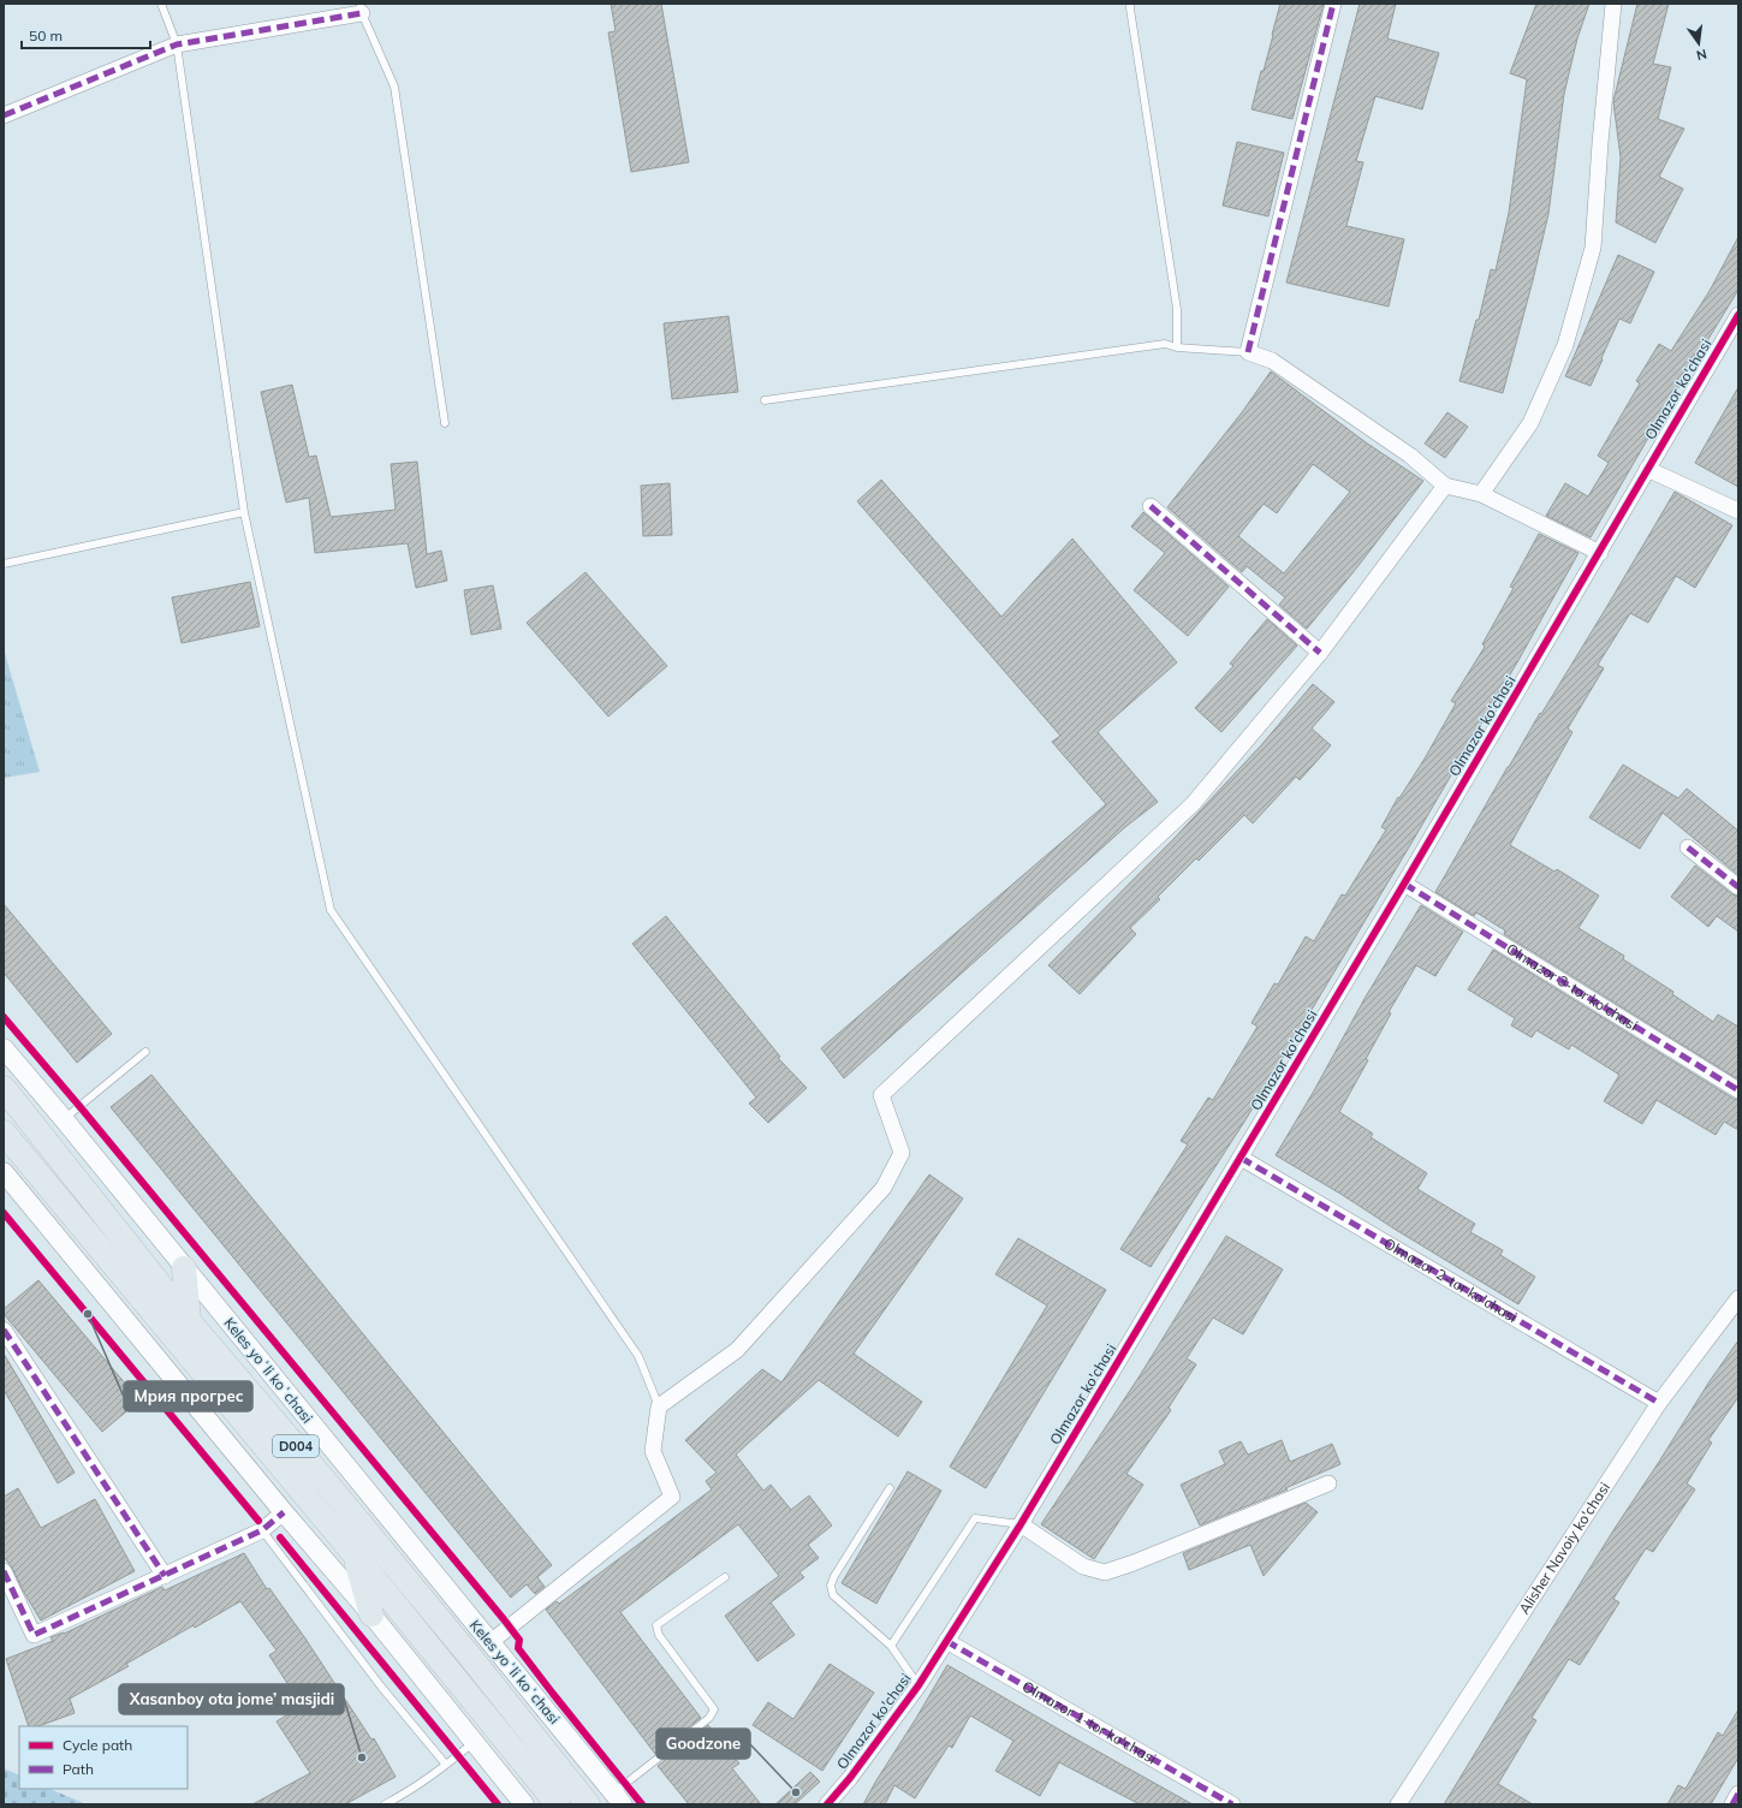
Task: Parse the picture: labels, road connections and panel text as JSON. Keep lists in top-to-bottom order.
{
  "streets": {
    "main road": ["Keles yoʻli koʻchasi", "D004"],
    "street": [
      "Olmazor ko'chasi",
      "Olmazor 3-tor ko'chasi",
      "Olmazor 2-tor ko'chasi",
      "Alisher Navoiy ko'chasi",
      "Olmazor 1-tor ko'chasi"
    ]
  },
  "crossings": [
    ["Olmazor ko'chasi", "Olmazor 3-tor ko'chasi"],
    ["Olmazor ko'chasi", "Olmazor 2-tor ko'chasi"],
    ["Olmazor ko'chasi", "Olmazor 1-tor ko'chasi"],
    ["Olmazor 2-tor ko'chasi", "Alisher Navoiy ko'chasi"]
  ],
  "places": ["Мрия прогрес", "Xasanboy ota jome’ masjidi", "Goodzone"],
  "legend": ["Cycle path", "Path"],
  "scale_bar": "50 m",
  "north": "bottom"
}
